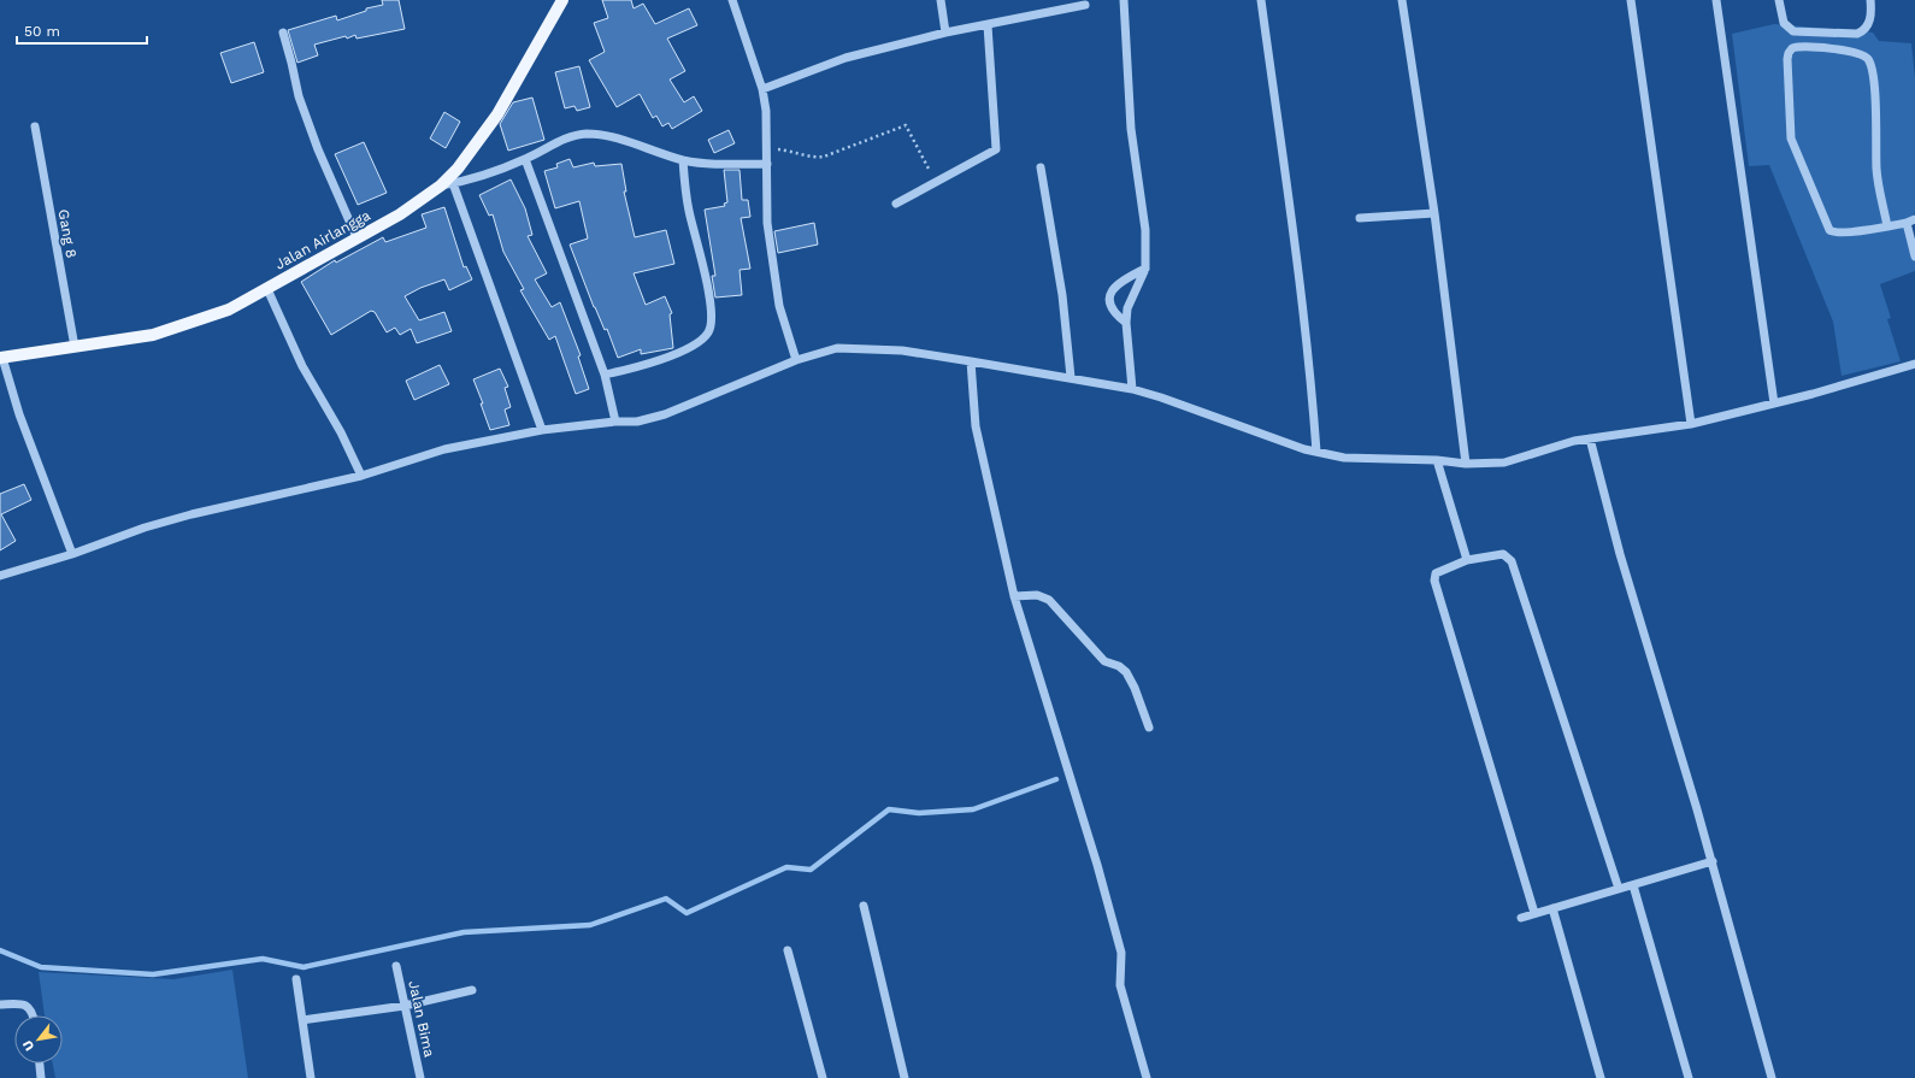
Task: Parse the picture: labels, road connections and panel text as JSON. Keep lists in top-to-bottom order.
{
  "streets": {
    "main road": ["Jalan Airlangga"],
    "street": ["Gang 8", "Jalan Bima"]
  },
  "crossings": [
    ["Gang 8", "Jalan Airlangga"]
  ],
  "scale_bar": "50 m",
  "north": "bottom left"
}
